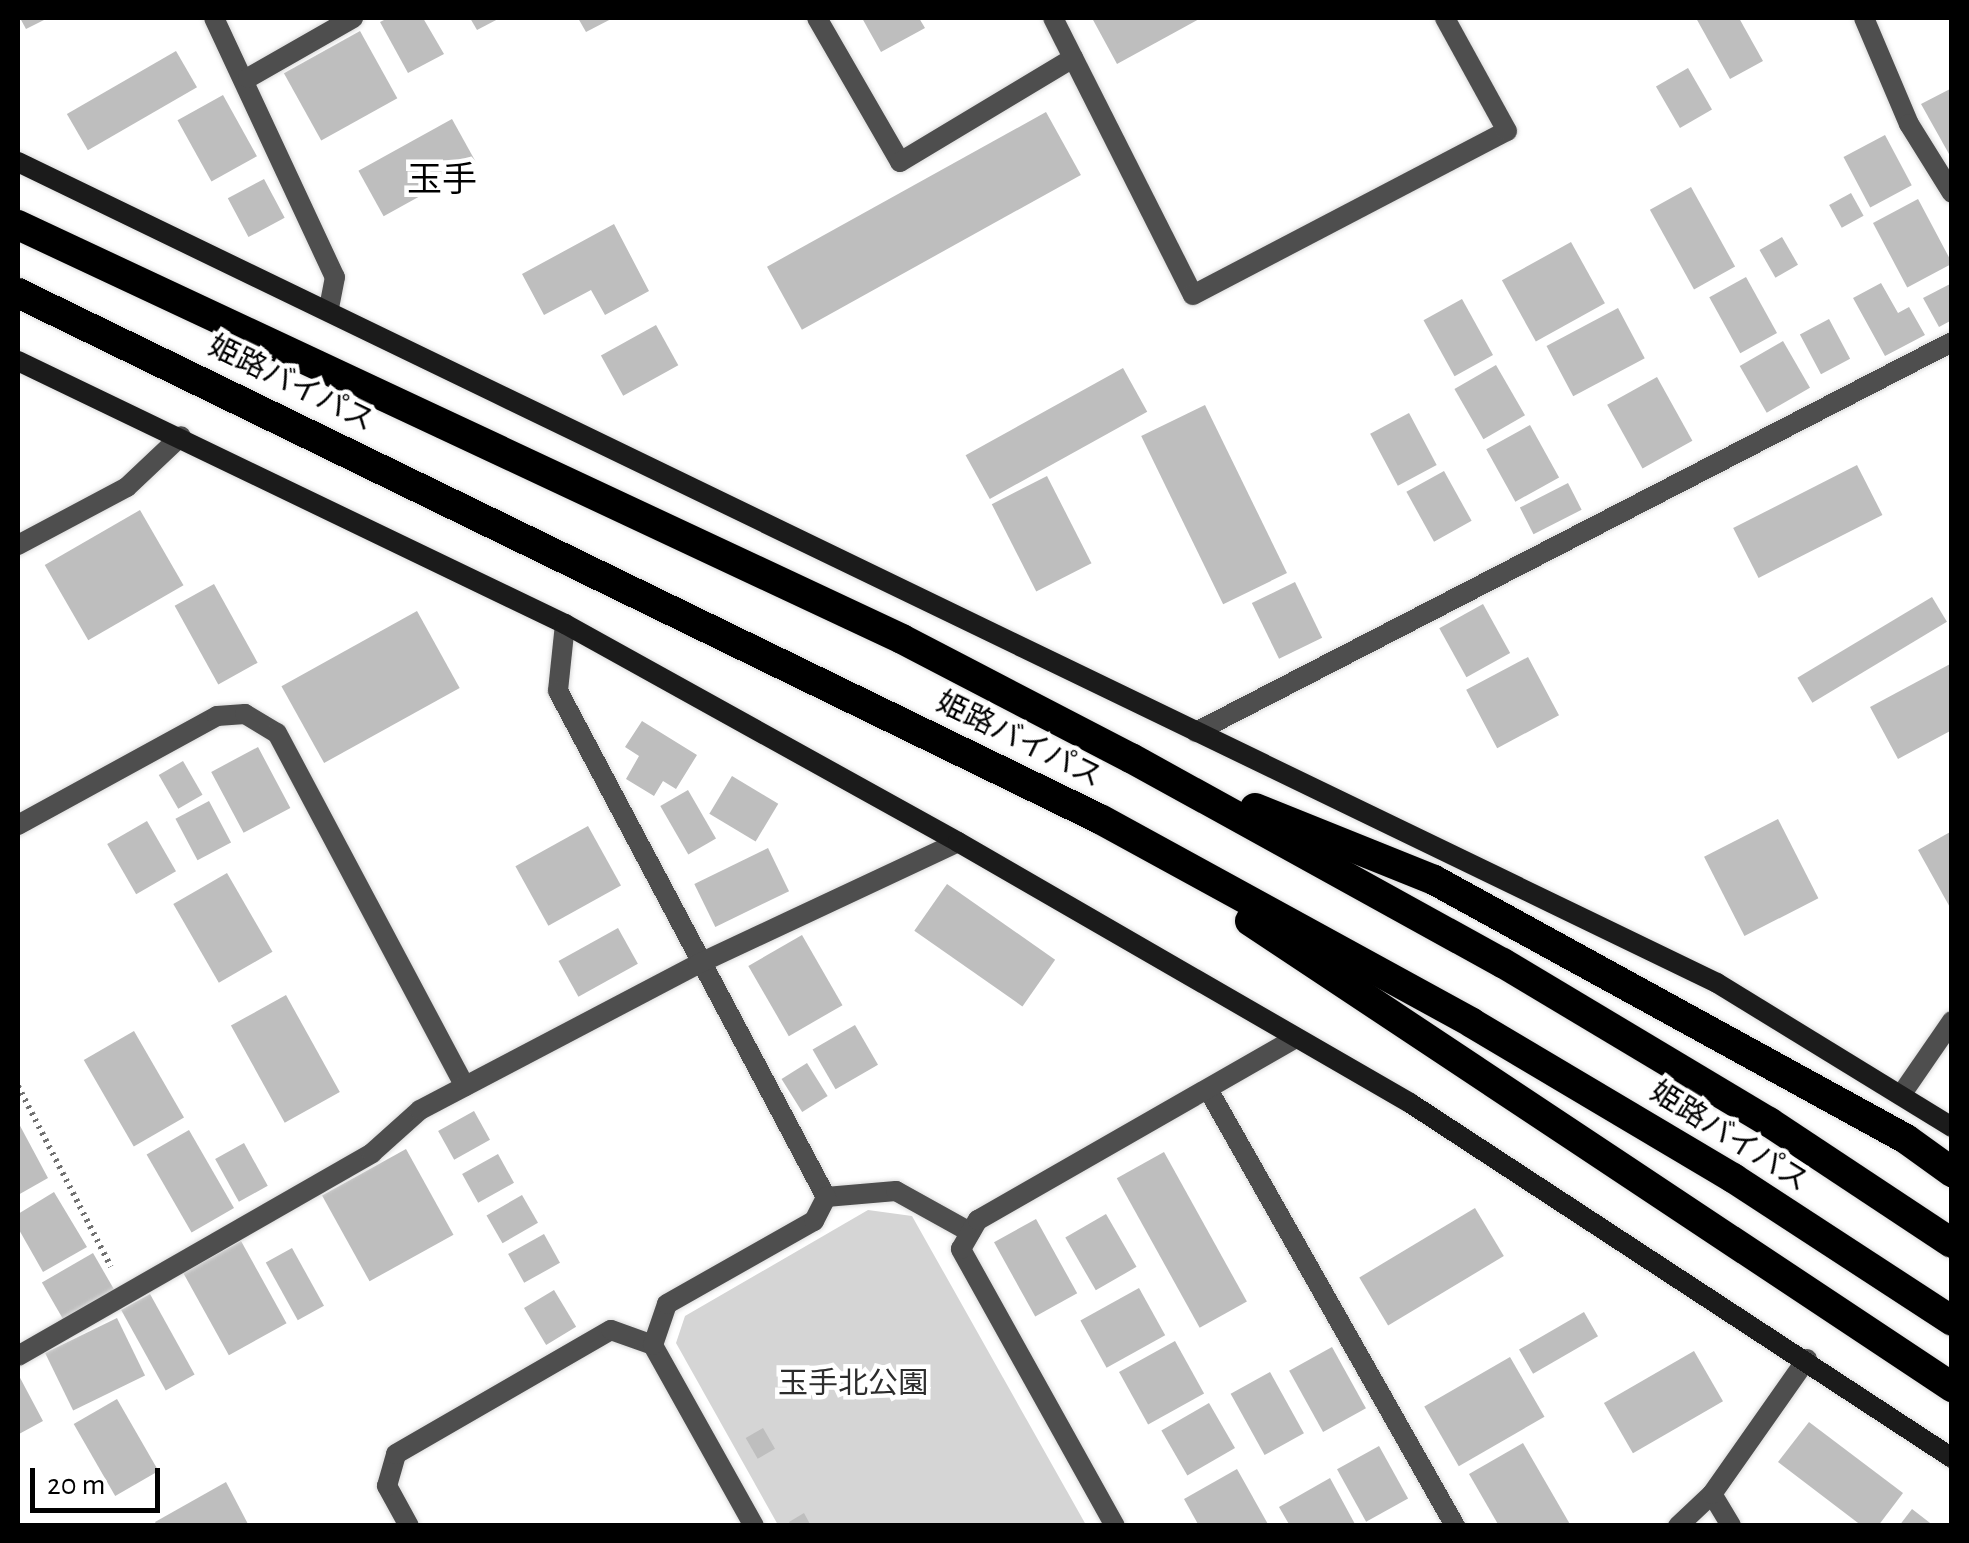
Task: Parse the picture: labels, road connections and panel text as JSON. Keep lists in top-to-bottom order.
{
  "streets": {
    "highway": ["姫路バイパス"]
  },
  "districts": ["玉手"],
  "parks": ["玉手北公園"],
  "scale_bar": "20 m"
}
